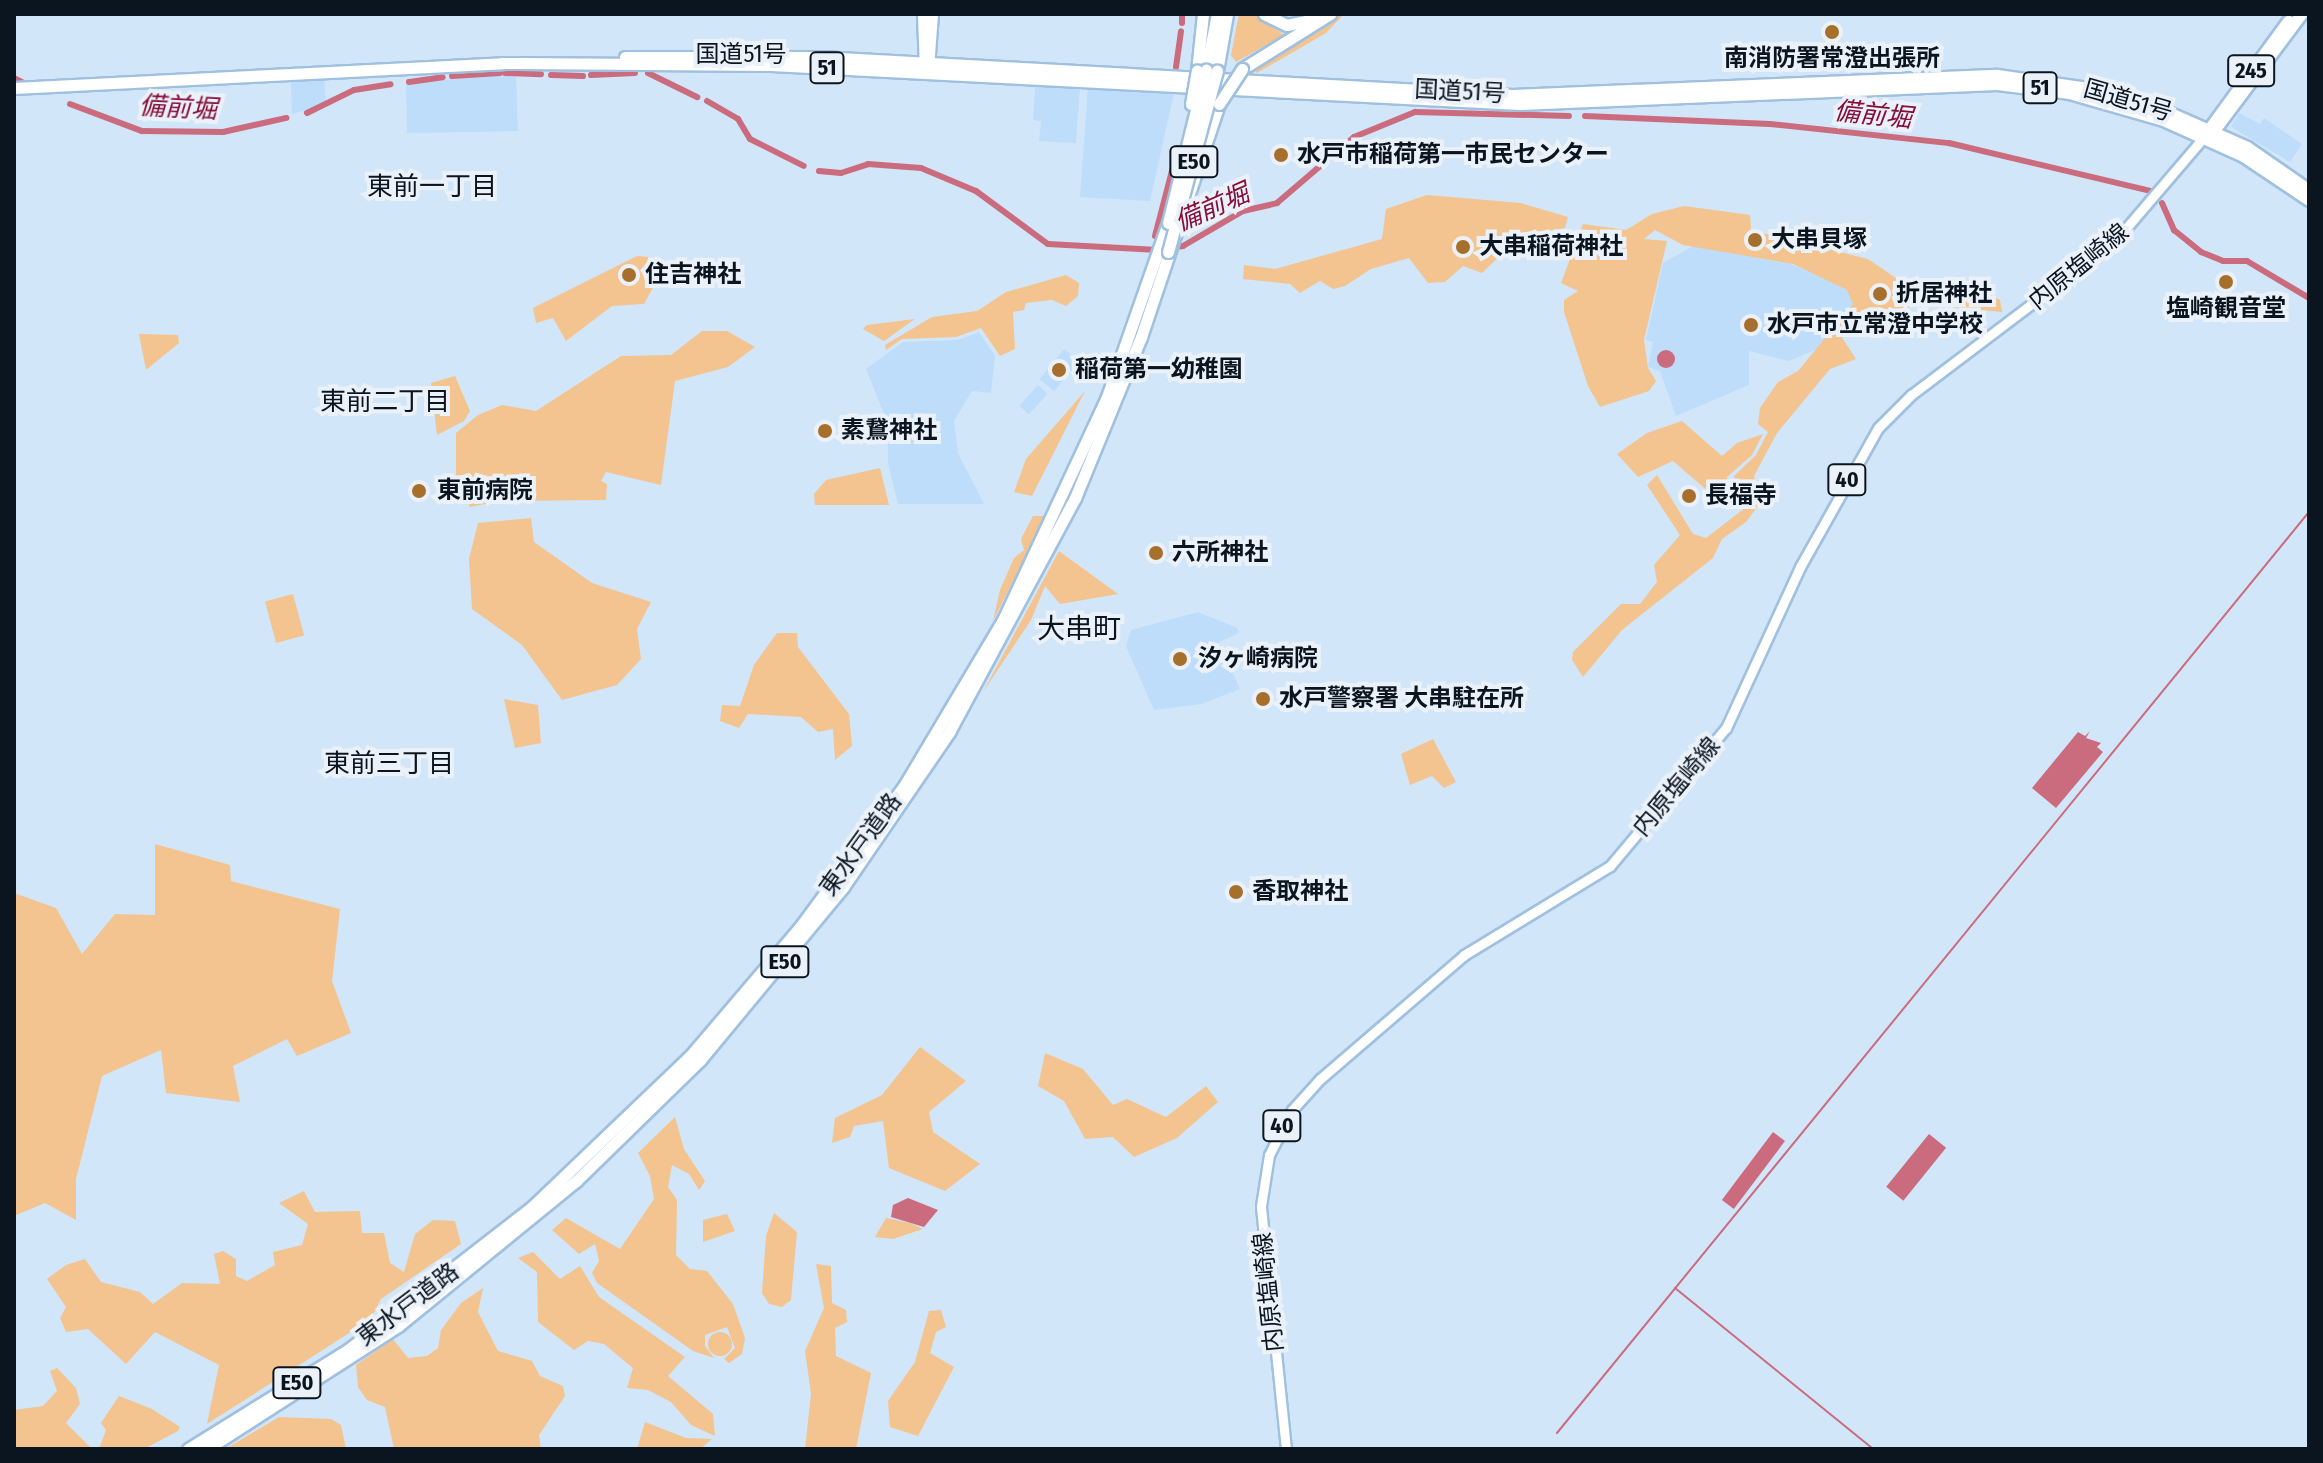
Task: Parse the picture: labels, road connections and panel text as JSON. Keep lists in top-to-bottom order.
{
  "streets": {
    "highway": [
      "国道51号",
      "51",
      "245",
      "E50",
      "東水戸道路"
    ],
    "main road": ["内原塩崎線", "40"]
  },
  "crossings": [
    ["国道51号", "245"],
    ["国道51号", "内原塩崎線"],
    ["245", "内原塩崎線"]
  ],
  "districts": [
    "東前一丁目",
    "東前二丁目",
    "大串町",
    "東前三丁目"
  ],
  "water": ["備前堀"],
  "places": [
    "南消防署常澄出張所",
    "水戸市稲荷第一市民センター",
    "大串貝塚",
    "大串稲荷神社",
    "住吉神社",
    "塩崎観音堂",
    "折居神社",
    "水戸市立常澄中学校",
    "稲荷第一幼稚園",
    "素鵞神社",
    "東前病院",
    "長福寺",
    "六所神社",
    "汐ヶ崎病院",
    "水戸警察署 大串駐在所",
    "香取神社"
  ]
}
